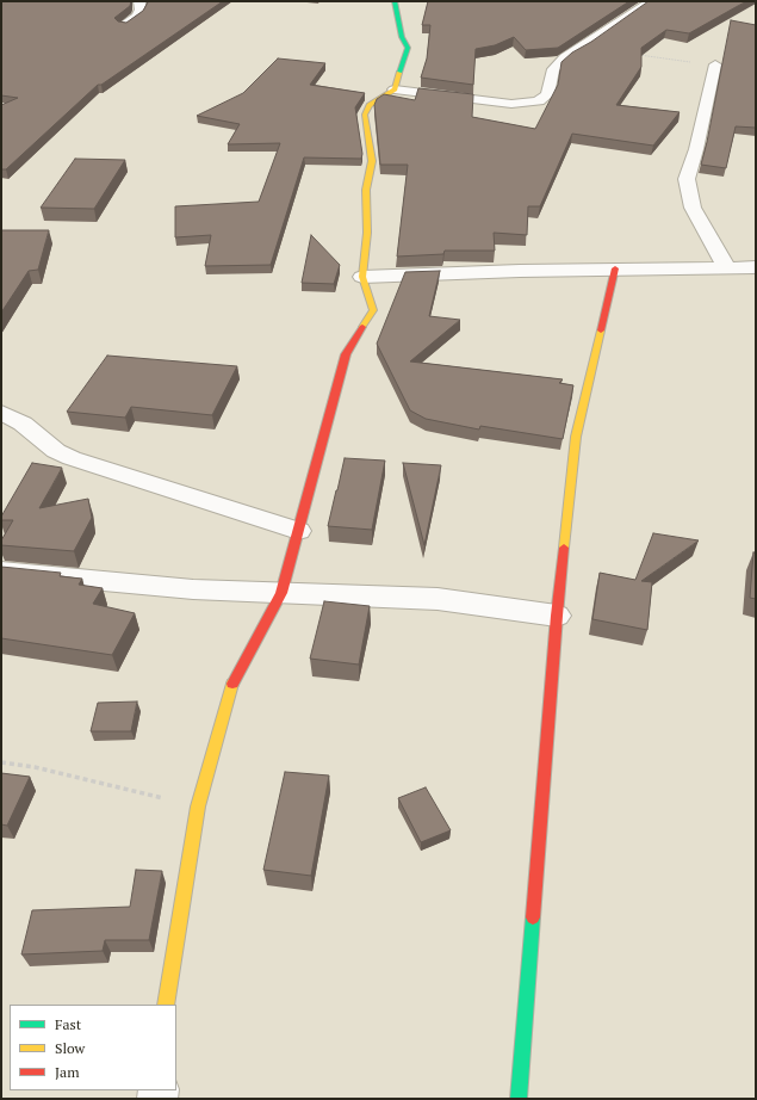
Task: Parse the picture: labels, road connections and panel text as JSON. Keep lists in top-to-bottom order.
{
  "legend": ["Fast", "Slow", "Jam"]
}
